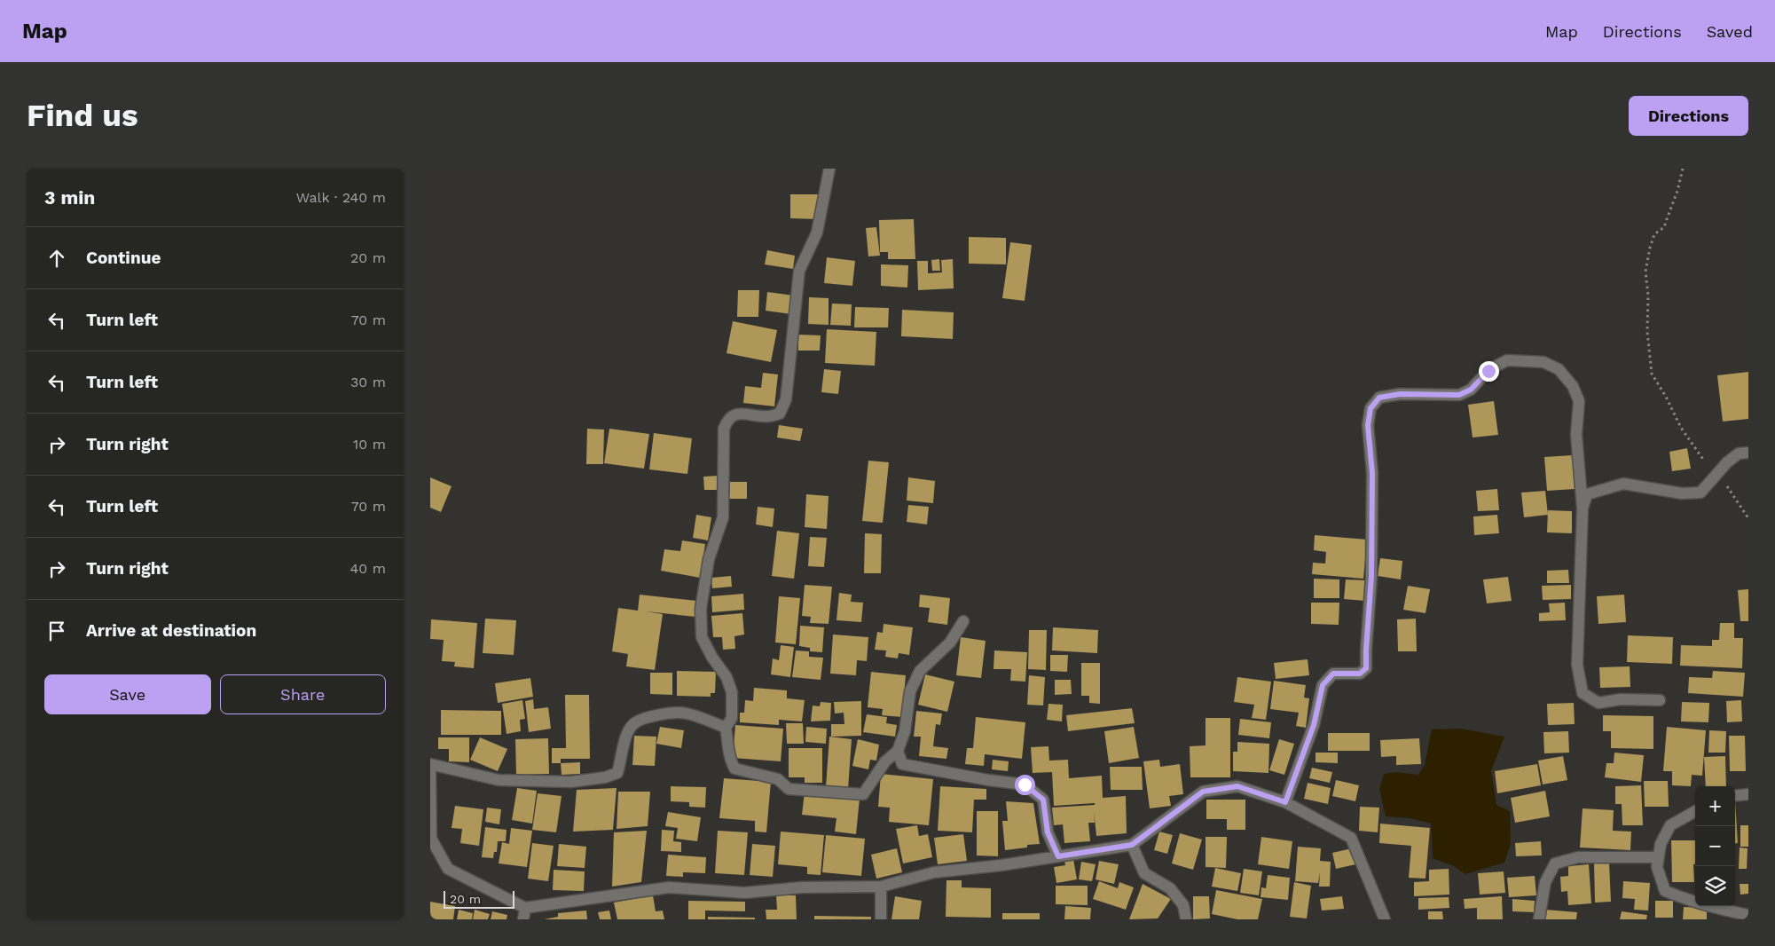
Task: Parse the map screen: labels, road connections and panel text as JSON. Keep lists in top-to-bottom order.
{
  "scale_bar": "20 m",
  "page": {
    "header": "Map",
    "nav": ["Map", "Directions", "Saved"],
    "buttons": [
      "Directions",
      ["Save", "Share"]
    ],
    "title": "Find us",
    "heading": ["3 min", "Walk · 240 m"],
    "list": [
      ["Continue", "20 m"],
      ["Turn left", "70 m"],
      ["Turn left", "30 m"],
      ["Turn right", "10 m"],
      ["Turn left", "70 m"],
      ["Turn right", "40 m"],
      "Arrive at destination"
    ],
    "map_buttons": ["+", "−"],
    "scale": "20 m"
  }
}
